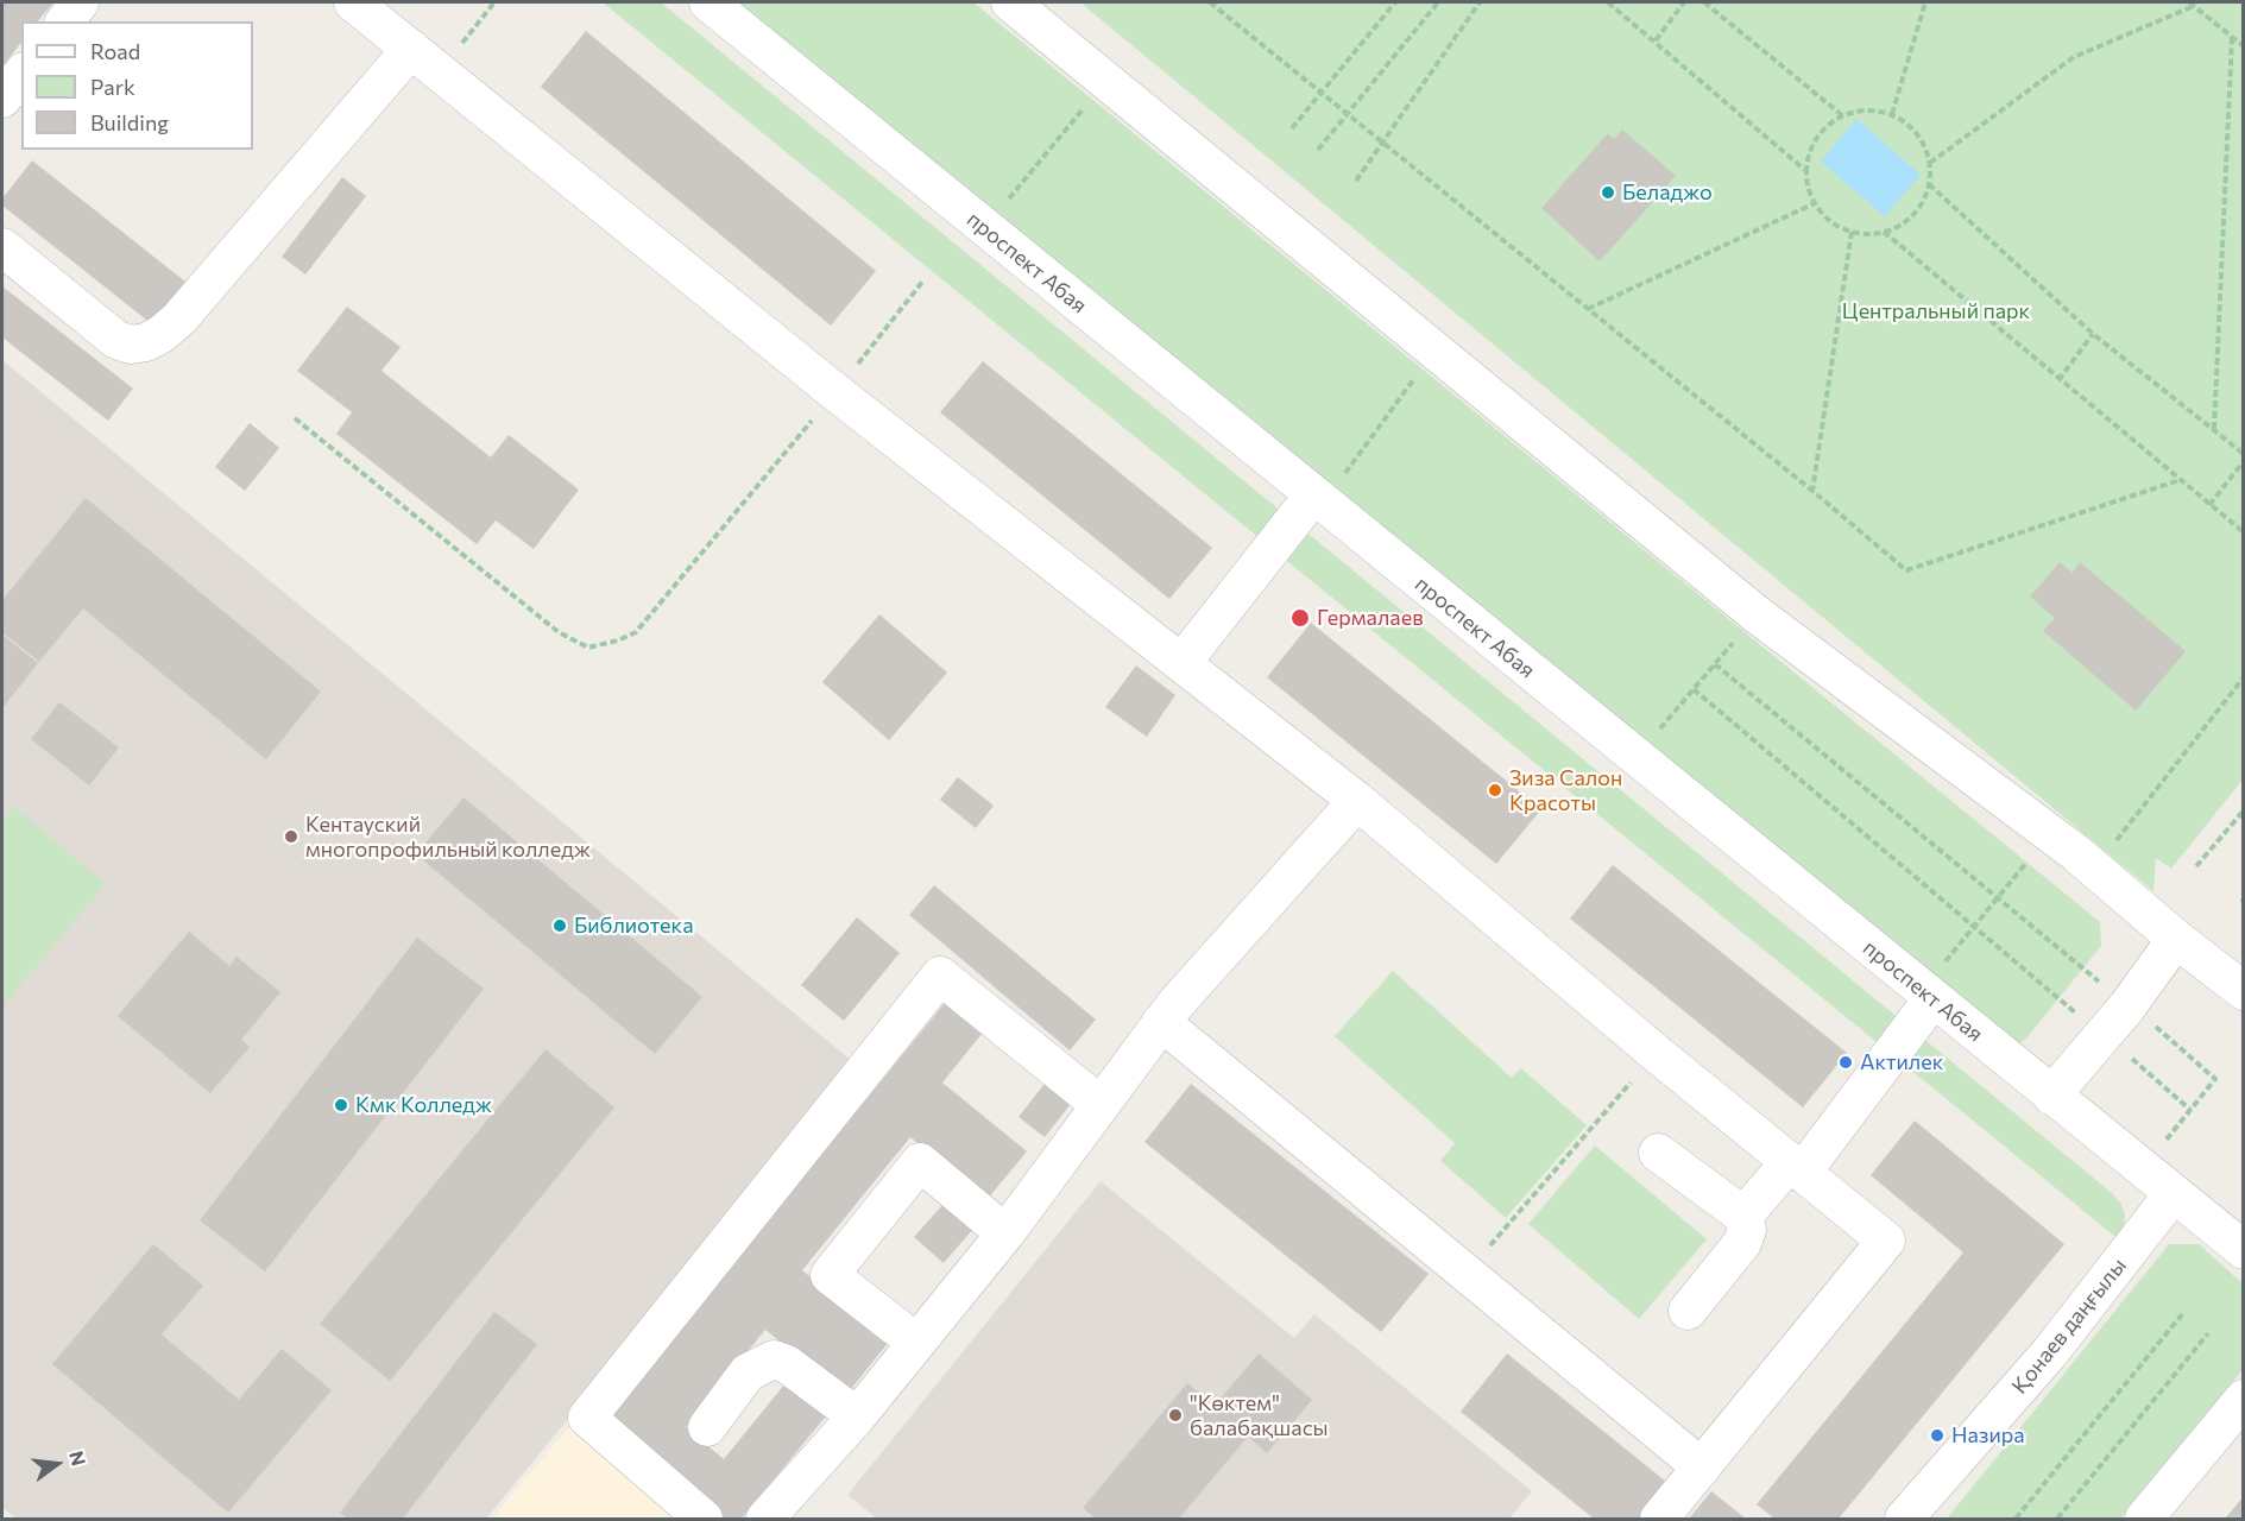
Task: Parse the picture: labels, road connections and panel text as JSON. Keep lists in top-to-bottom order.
{
  "streets": {
    "street": ["проспект Абая", "Қонаев даңғылы"]
  },
  "crossings": [
    ["проспект Абая", "Қонаев даңғылы"]
  ],
  "parks": ["Центральный парк"],
  "places": [
    "Беладжо",
    "Гермалаев",
    "Зиза Салон Красоты",
    "Кентауский многопрофильный колледж",
    "Библиотека",
    "Актилек",
    "Кмк Колледж",
    "\"Көктем\" балабақшасы",
    "Назира"
  ],
  "legend": ["Road", "Park", "Building"],
  "north": "right"
}
